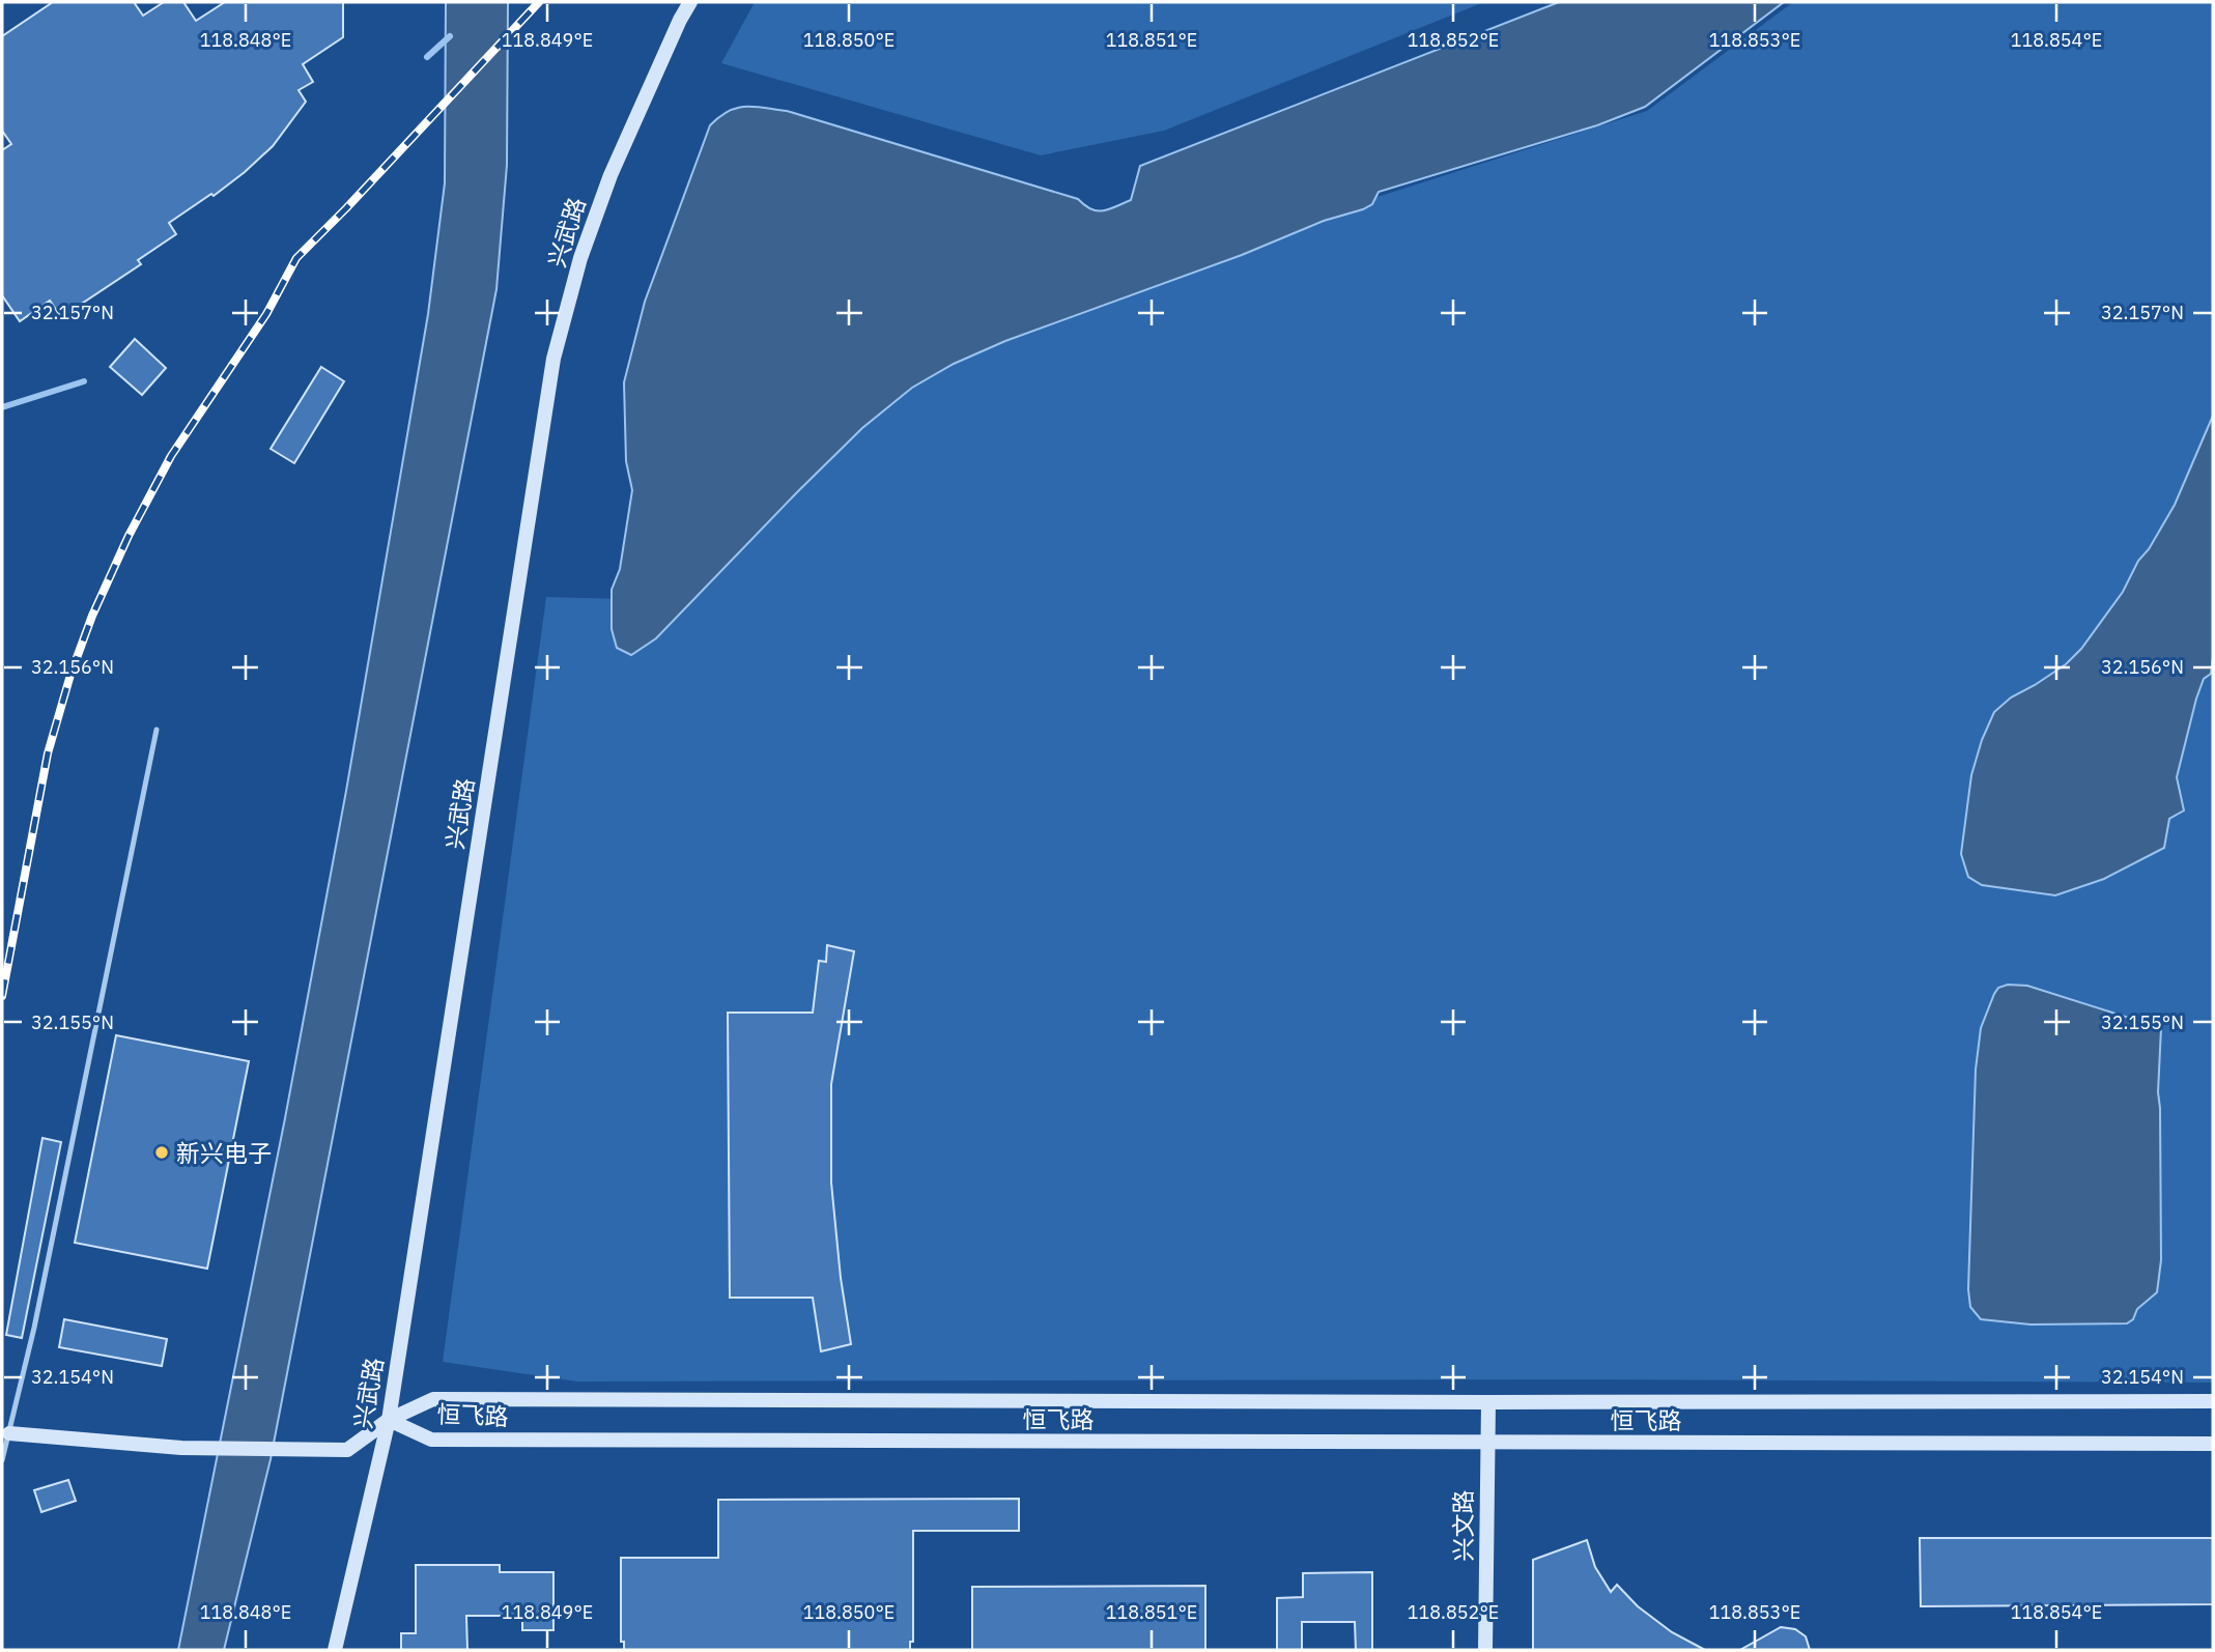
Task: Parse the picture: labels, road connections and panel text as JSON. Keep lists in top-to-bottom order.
{
  "streets": {
    "main road": ["兴武路", "恒飞路", "兴文路"]
  },
  "crossings": [
    ["兴武路", "恒飞路"],
    ["恒飞路", "兴文路"]
  ],
  "places": ["新兴电子"],
  "coordinates": [
    "118.848°E",
    "118.849°E",
    "118.850°E",
    "118.851°E",
    "118.852°E",
    "118.853°E",
    "118.854°E",
    "32.157°N",
    "32.156°N",
    "32.155°N",
    "32.154°N"
  ]
}
